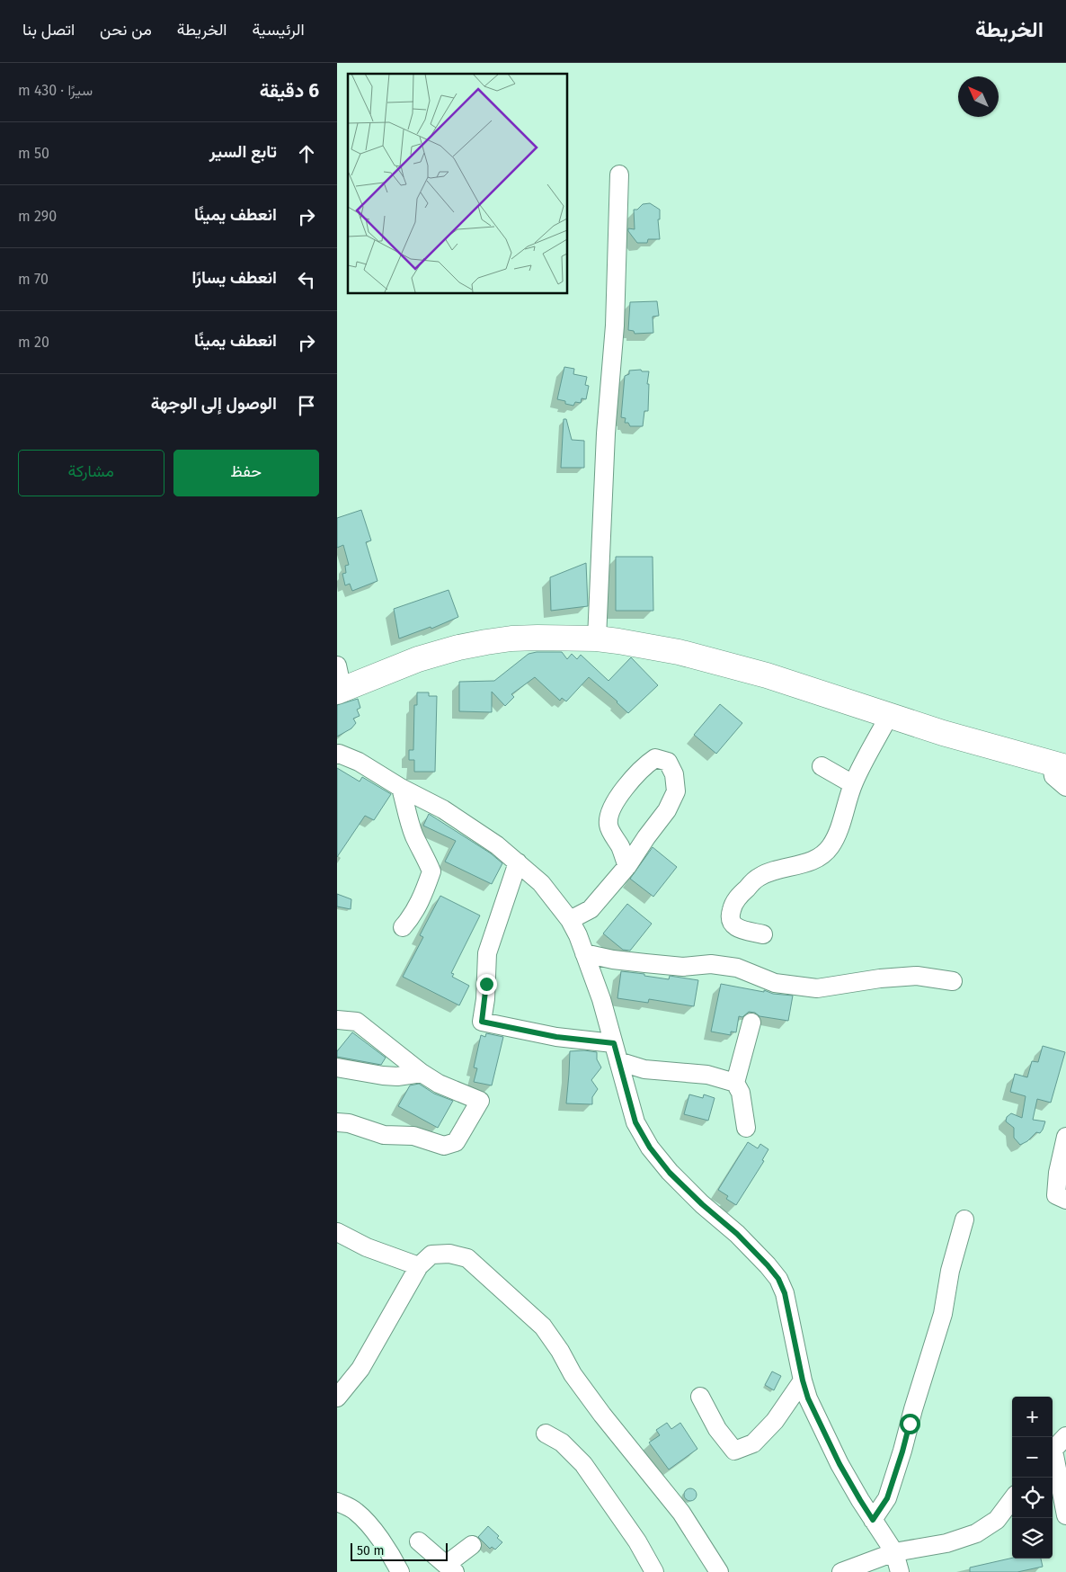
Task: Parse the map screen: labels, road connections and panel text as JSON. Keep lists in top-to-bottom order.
{
  "scale_bar": "50 m",
  "north": "top left",
  "page": {
    "header": "الخريطة",
    "nav": [
      "الرئيسية",
      "الخريطة",
      "من نحن",
      "اتصل بنا"
    ],
    "heading": ["6 دقيقة", "سيرًا · 430 m"],
    "list": [
      ["تابع السير", "50 m"],
      ["انعطف يمينًا", "290 m"],
      ["انعطف يسارًا", "70 m"],
      ["انعطف يمينًا", "20 m"],
      "الوصول إلى الوجهة"
    ],
    "buttons": ["حفظ", "مشاركة"],
    "map_buttons": ["+", "−"],
    "scale": "50 m"
  }
}
